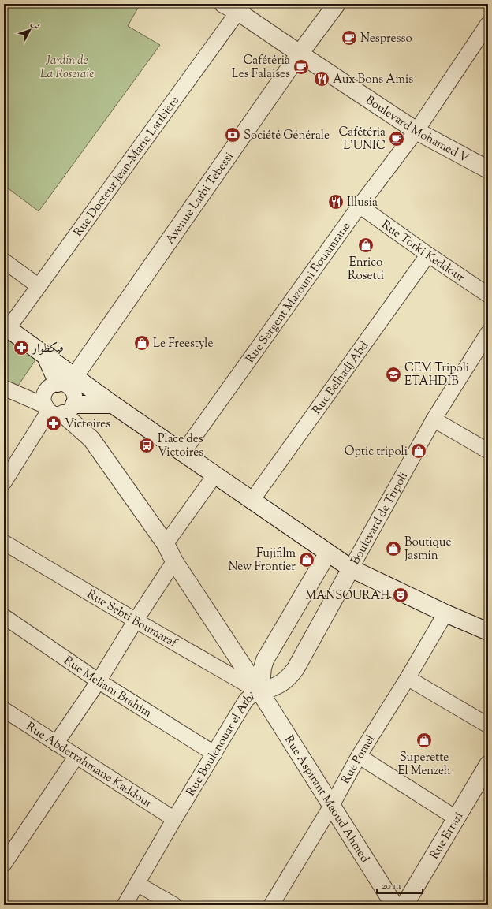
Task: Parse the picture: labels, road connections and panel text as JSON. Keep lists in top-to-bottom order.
{
  "streets": {
    "street": [
      "Boulevard Mohamed V",
      "Rue Docteur Jean-Marie Laribière",
      "Avenue Larbi Tebessi",
      "Rue Torki Keddour",
      "Rue Sergent Mazouni Bouamrane",
      "Rue Belhadj Abd",
      "Boulevard de Tripoli",
      "Rue Sebti Boumaraf",
      "Rue Meliani Brahim",
      "Rue Boulenouar el Arbi",
      "Rue Pomel",
      "Rue Abderrahmane Kaddour",
      "Rue Aspirant Maoud Ahmed",
      "Rue Errazi"
    ]
  },
  "crossings": [
    ["Boulevard Mohamed V", "Rue Docteur Jean-Marie Laribière"],
    ["Boulevard Mohamed V", "Avenue Larbi Tebessi"],
    ["Boulevard Mohamed V", "Rue Sergent Mazouni Bouamrane"],
    ["Rue Torki Keddour", "Rue Sergent Mazouni Bouamrane"],
    ["Rue Torki Keddour", "Rue Belhadj Abd"],
    ["Boulevard de Tripoli", "Rue Sebti Boumaraf"],
    ["Boulevard de Tripoli", "Rue Boulenouar el Arbi"],
    ["Boulevard de Tripoli", "Rue Aspirant Maoud Ahmed"],
    ["Rue Sebti Boumaraf", "Rue Boulenouar el Arbi"],
    ["Rue Sebti Boumaraf", "Rue Aspirant Maoud Ahmed"],
    ["Rue Meliani Brahim", "Rue Boulenouar el Arbi"],
    ["Rue Boulenouar el Arbi", "Rue Abderrahmane Kaddour"],
    ["Rue Boulenouar el Arbi", "Rue Aspirant Maoud Ahmed"],
    ["Rue Pomel", "Rue Aspirant Maoud Ahmed"]
  ],
  "parks": ["Jardin de La Roseraie"],
  "places": {
    "cafe": ["Nespresso", "Cafétéria Les Falaises", "Cafétéria L'UNIC"],
    "restaurant": ["Aux Bons Amis", "Illusia"],
    "bank": ["Société Générale"],
    "shop": [
      "Enrico Rosetti",
      "Le Freestyle",
      "Optic tripoli",
      "Boutique Jasmin",
      "Fujifilm New Frontier",
      "Superette El Menzeh"
    ],
    "pharmacy": ["فيكطوار", "Victoires"],
    "school or university": ["CEM Tripoli ETAHDIB"],
    "bus stop": ["Place des Victoires"],
    "theatre": ["MANSOURAH"]
  },
  "scale_bar": "20 m",
  "north": "top right"
}
